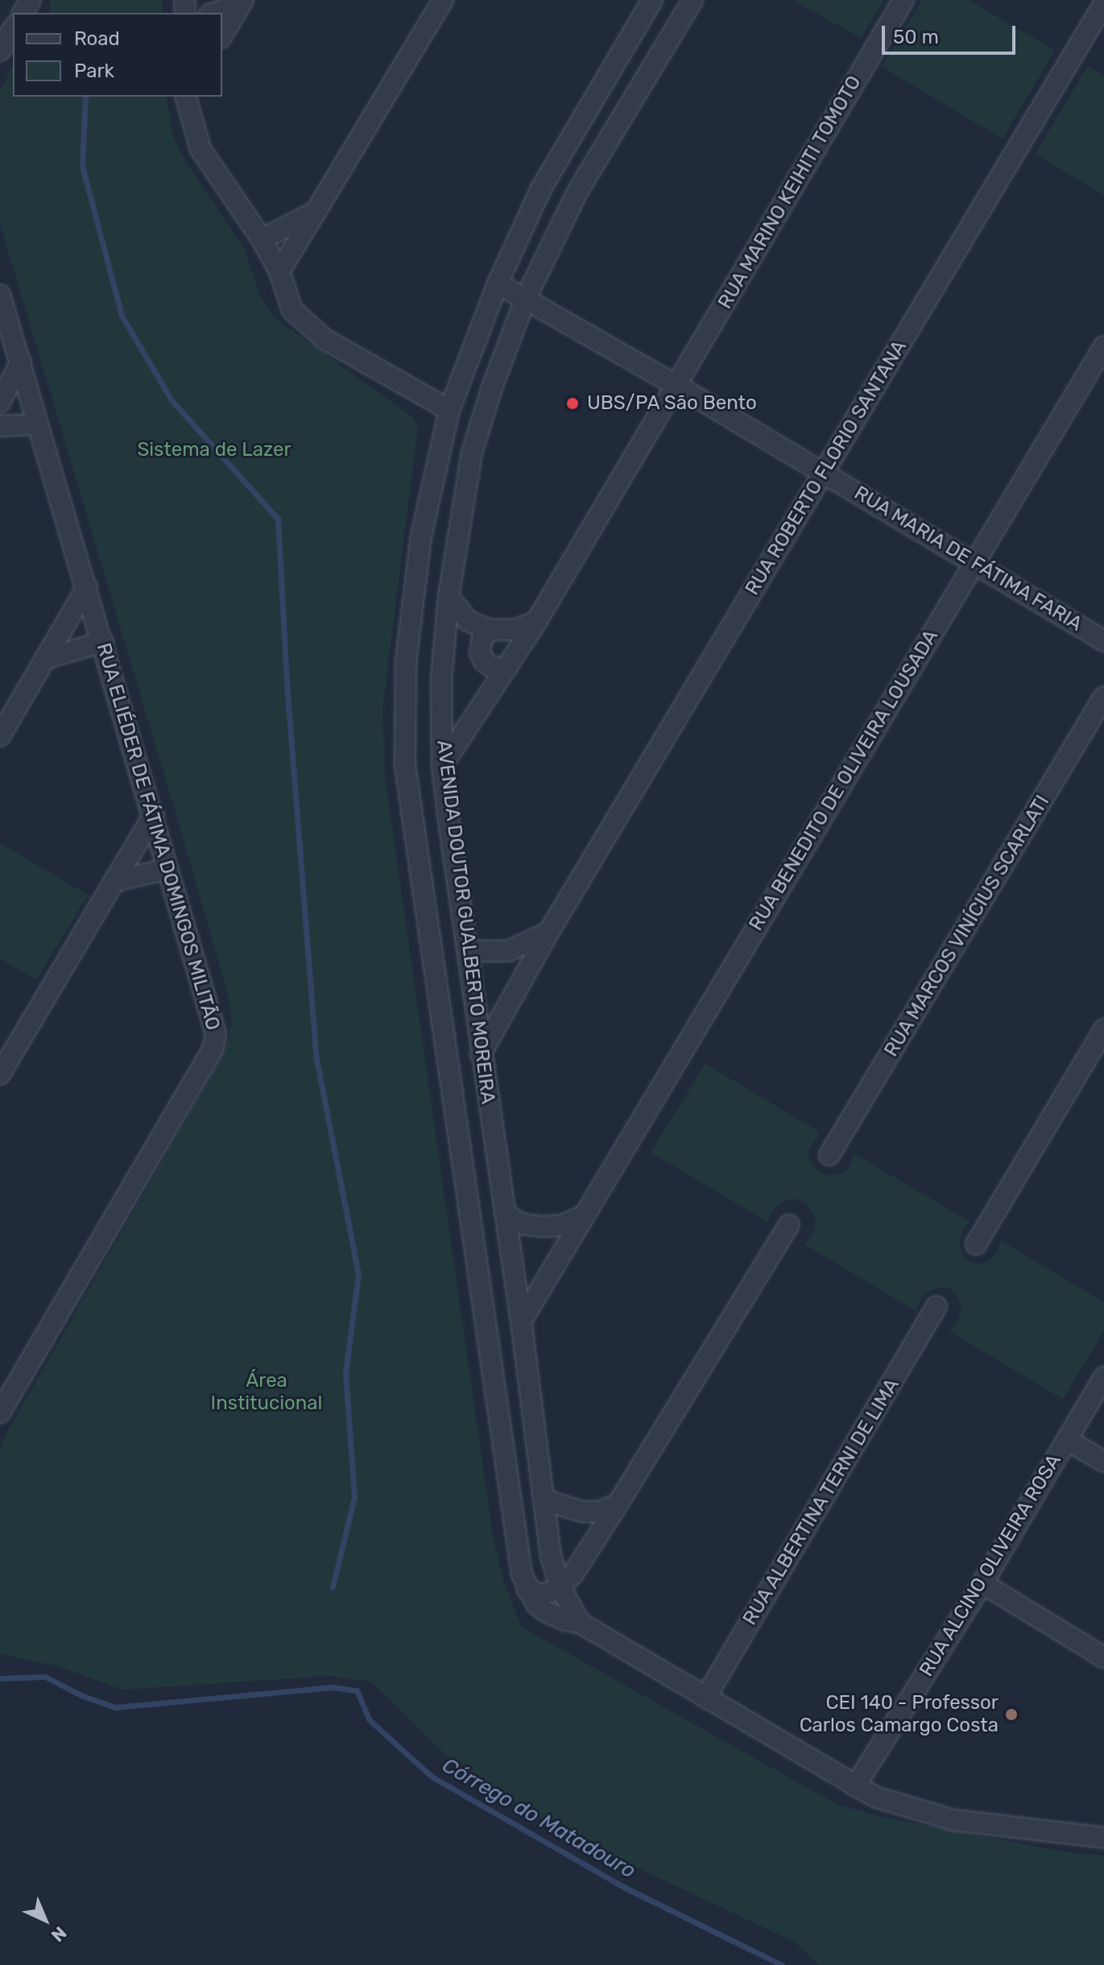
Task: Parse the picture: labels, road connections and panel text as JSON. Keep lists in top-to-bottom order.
{
  "streets": {
    "street": [
      "RUA MARINO KEIHITI TOMOTO",
      "RUA ROBERTO FLORIO SANTANA",
      "RUA MARIA DE FÁTIMA FARIA",
      "RUA BENEDITO DE OLIVEIRA LOUSADA",
      "RUA ELIÉDER DE FÁTIMA DOMINGOS MILITÃO",
      "AVENIDA DOUTOR GUALBERTO MOREIRA",
      "RUA MARCOS VINÍCIUS SCARLATI",
      "RUA ALBERTINA TERNI DE LIMA",
      "RUA ALCINO OLIVEIRA ROSA"
    ]
  },
  "crossings": [
    ["RUA MARINO KEIHITI TOMOTO", "RUA MARIA DE FÁTIMA FARIA"],
    ["RUA MARINO KEIHITI TOMOTO", "AVENIDA DOUTOR GUALBERTO MOREIRA"],
    ["RUA ROBERTO FLORIO SANTANA", "RUA MARIA DE FÁTIMA FARIA"],
    ["RUA ROBERTO FLORIO SANTANA", "AVENIDA DOUTOR GUALBERTO MOREIRA"],
    ["RUA MARIA DE FÁTIMA FARIA", "RUA BENEDITO DE OLIVEIRA LOUSADA"],
    ["RUA MARIA DE FÁTIMA FARIA", "AVENIDA DOUTOR GUALBERTO MOREIRA"],
    ["RUA BENEDITO DE OLIVEIRA LOUSADA", "AVENIDA DOUTOR GUALBERTO MOREIRA"]
  ],
  "water": ["Córrego do Matadouro"],
  "parks": ["Sistema de Lazer", "Área Institucional"],
  "places": ["UBS/PA São Bento", "CEI 140 - Professor Carlos Camargo Costa"],
  "legend": ["Road", "Park"],
  "scale_bar": "50 m",
  "north": "bottom right"
}
